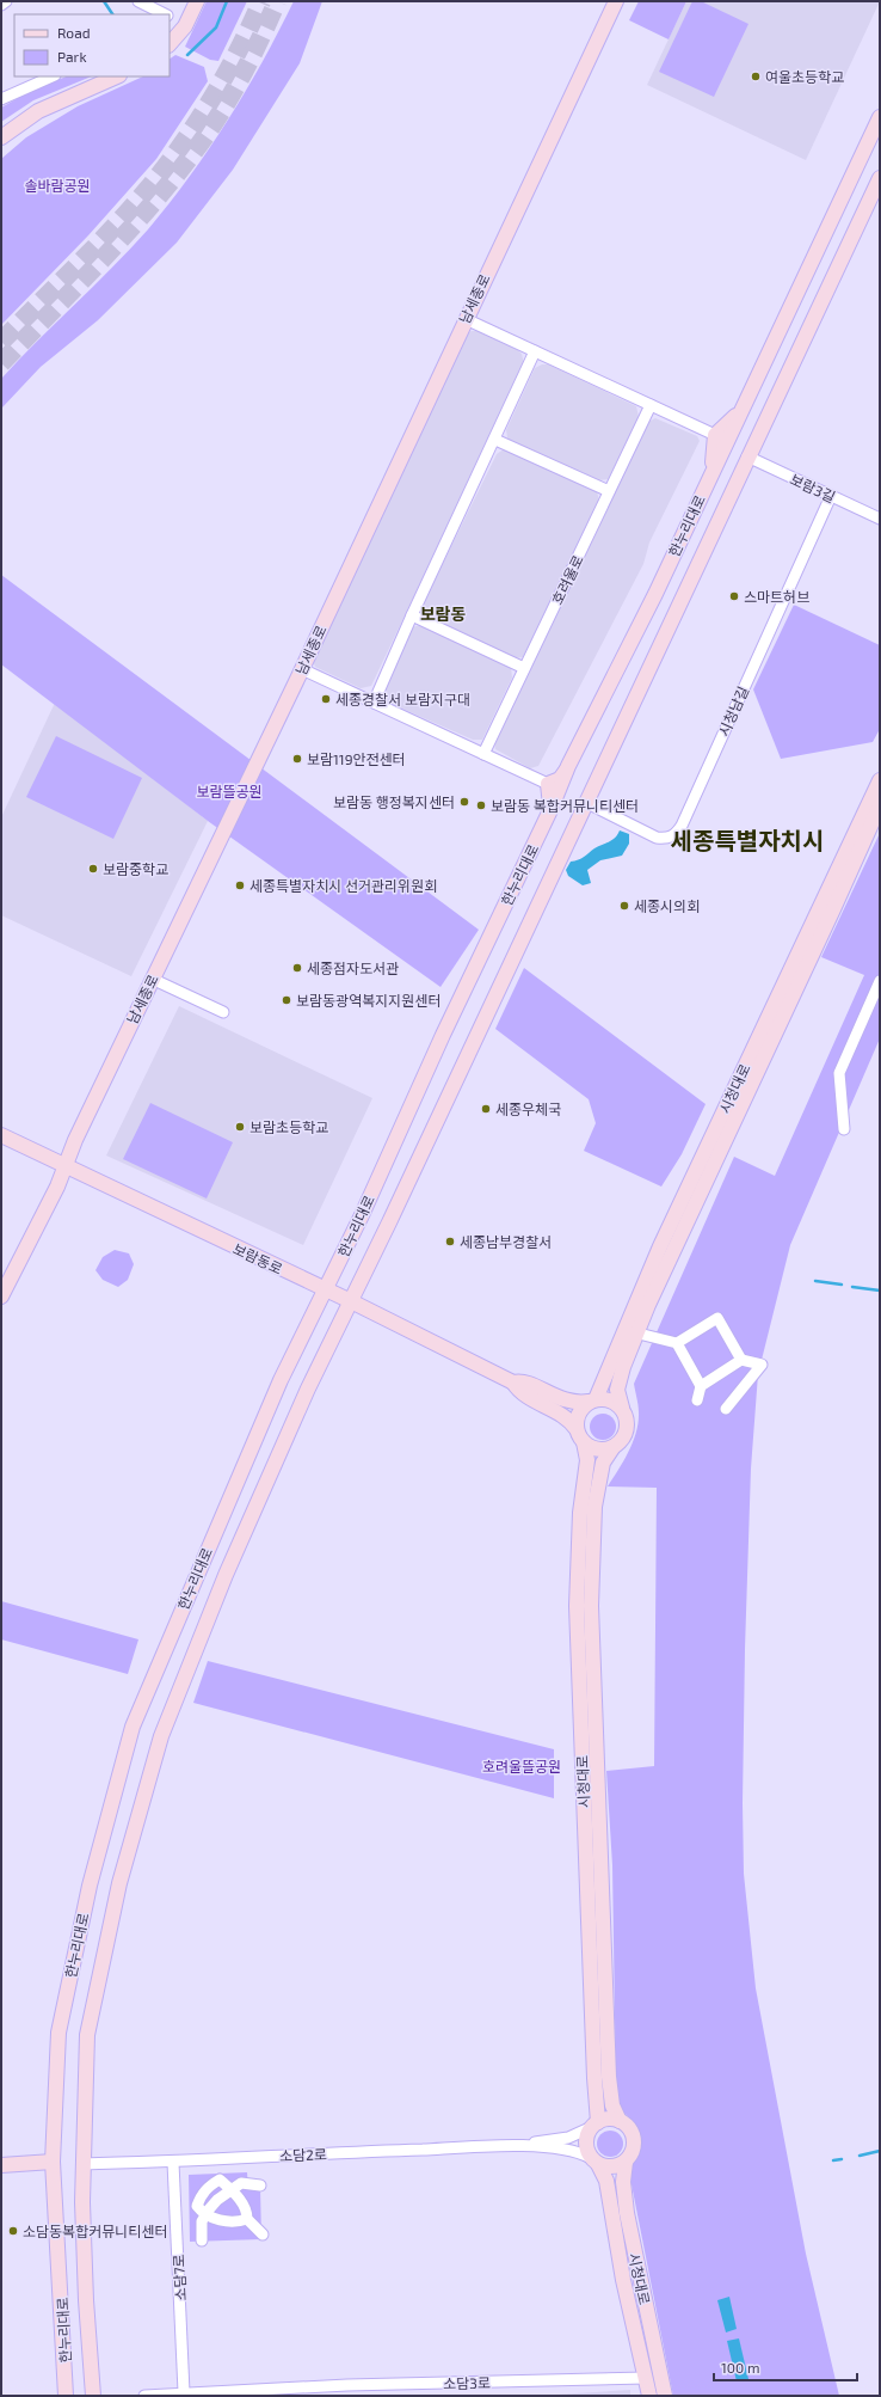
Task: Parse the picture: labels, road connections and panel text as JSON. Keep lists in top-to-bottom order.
{
  "streets": {
    "street": [
      "남세종로",
      "보람3길",
      "한누리대로",
      "호려울로",
      "시청남길",
      "시청대로",
      "보람동로",
      "소담2로",
      "소담7로",
      "소담3로"
    ]
  },
  "crossings": [
    ["남세종로", "보람동로"],
    ["보람3길", "한누리대로"],
    ["보람3길", "시청남길"],
    ["한누리대로", "시청남길"],
    ["한누리대로", "보람동로"],
    ["한누리대로", "소담2로"],
    ["시청대로", "소담3로"],
    ["소담2로", "소담7로"],
    ["소담7로", "소담3로"]
  ],
  "districts": ["보람동", "세종특별자치시"],
  "parks": ["솔바람공원", "보람뜰공원", "호려울뜰공원"],
  "places": [
    "여울초등학교",
    "스마트허브",
    "세종경찰서 보람지구대",
    "보람119안전센터",
    "보람동 행정복지센터",
    "보람동 복합커뮤니티센터",
    "보람중학교",
    "세종특별자치시 선거관리위원회",
    "세종시의회",
    "세종점자도서관",
    "보람동광역복지지원센터",
    "세종우체국",
    "보람초등학교",
    "세종남부경찰서",
    "소담동복합커뮤니티센터"
  ],
  "legend": ["Road", "Park"],
  "scale_bar": "100 m"
}
